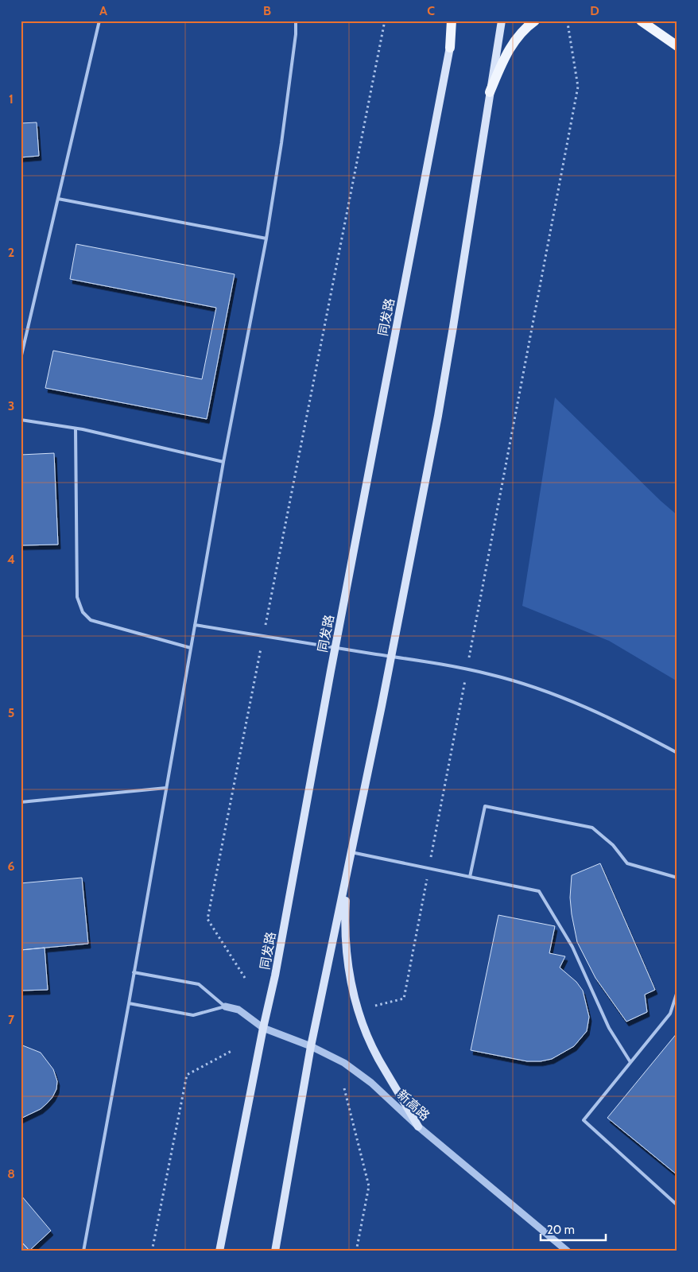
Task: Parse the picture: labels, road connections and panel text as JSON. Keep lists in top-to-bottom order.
{
  "streets": {
    "main road": ["同发路"],
    "street": ["新高路"]
  },
  "crossings": [
    ["同发路", "新高路"]
  ],
  "scale_bar": "20 m",
  "grid": {
    "columns": [
      "A",
      "B",
      "C",
      "D"
    ],
    "rows": [
      "1",
      "2",
      "3",
      "4",
      "5",
      "6",
      "7",
      "8"
    ]
  }
}
